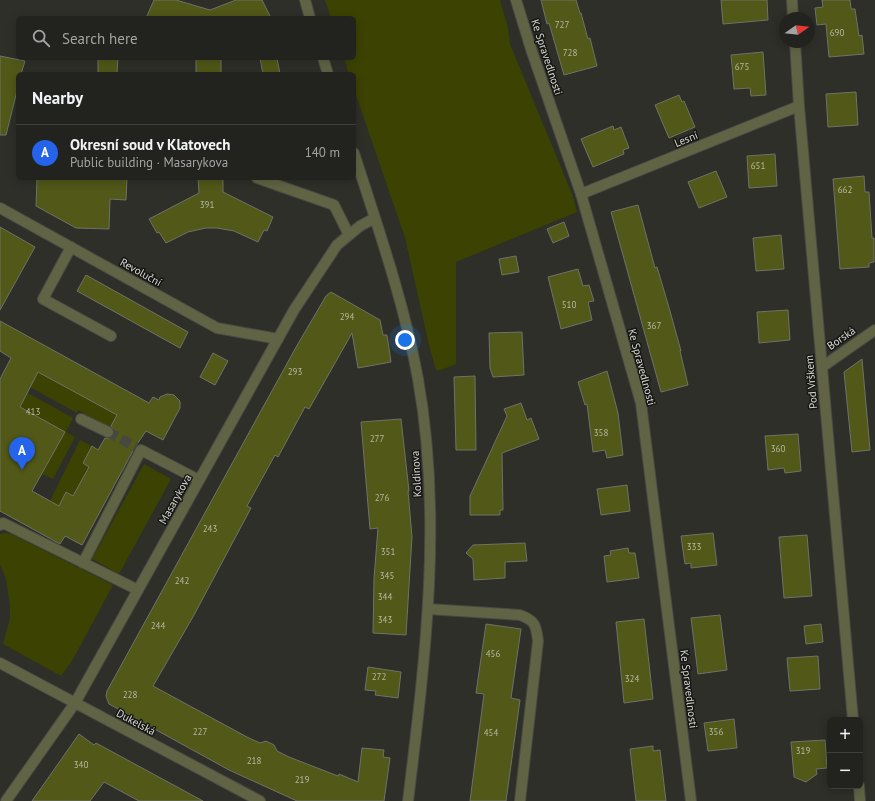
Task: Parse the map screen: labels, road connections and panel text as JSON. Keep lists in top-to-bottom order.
{
  "streets": {
    "street": [
      "Ke Spravedlnosti",
      "Lesní",
      "Revoluční",
      "Borská",
      "Pod Vrškem",
      "Koldinova",
      "Masarykova",
      "Dukelská"
    ]
  },
  "crossings": [
    ["Ke Spravedlnosti", "Lesní"],
    ["Lesní", "Pod Vrškem"],
    ["Revoluční", "Masarykova"],
    ["Borská", "Pod Vrškem"],
    ["Koldinova", "Masarykova"],
    ["Masarykova", "Dukelská"]
  ],
  "house_numbers": [
    "727",
    "690",
    "728",
    "675",
    "651",
    "662",
    "391",
    "510",
    "294",
    "367",
    "293",
    "413",
    "358",
    "277",
    "360",
    "276",
    "243",
    "333",
    "351",
    "345",
    "242",
    "344",
    "343",
    "244",
    "456",
    "272",
    "324",
    "228",
    "227",
    "356",
    "454",
    "319",
    "218",
    "340",
    "219"
  ],
  "north": "right",
  "page": {
    "search": "Search here",
    "heading": "Nearby",
    "list": [
      {
        "mark": "A",
        "name": "Okresní soud v Klatovech",
        "note": "Public building · Masarykova",
        "value": "140 m"
      }
    ],
    "pins": "A",
    "map_buttons": ["+", "−"]
  }
}
